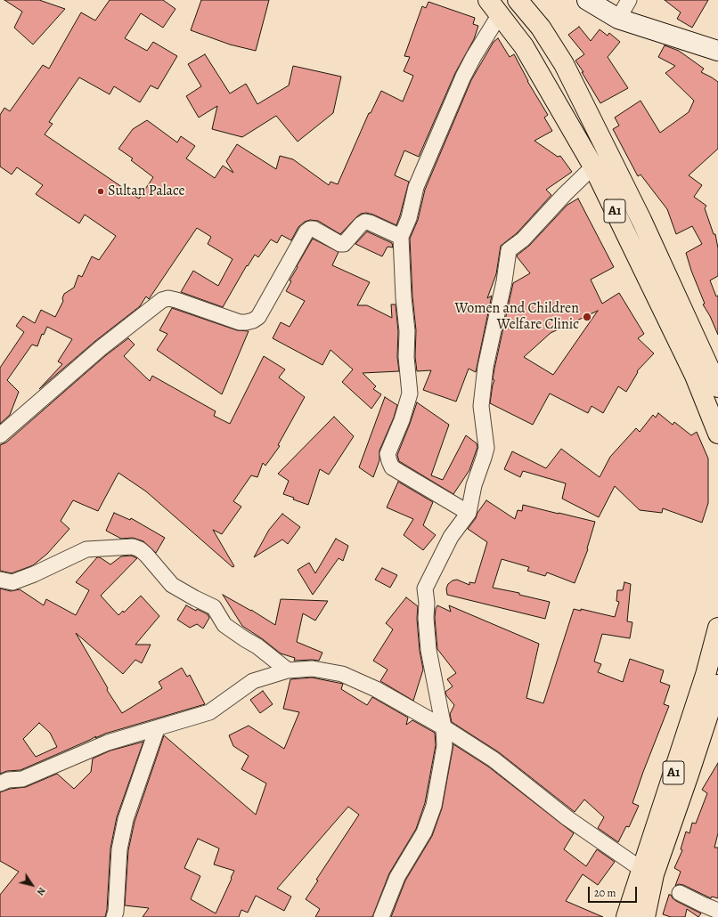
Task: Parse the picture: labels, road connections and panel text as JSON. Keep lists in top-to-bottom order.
{
  "streets": {
    "highway": ["A1"]
  },
  "places": ["Sultan Palace", "Women and Children Welfare Clinic"],
  "scale_bar": "20 m",
  "north": "bottom right"
}
